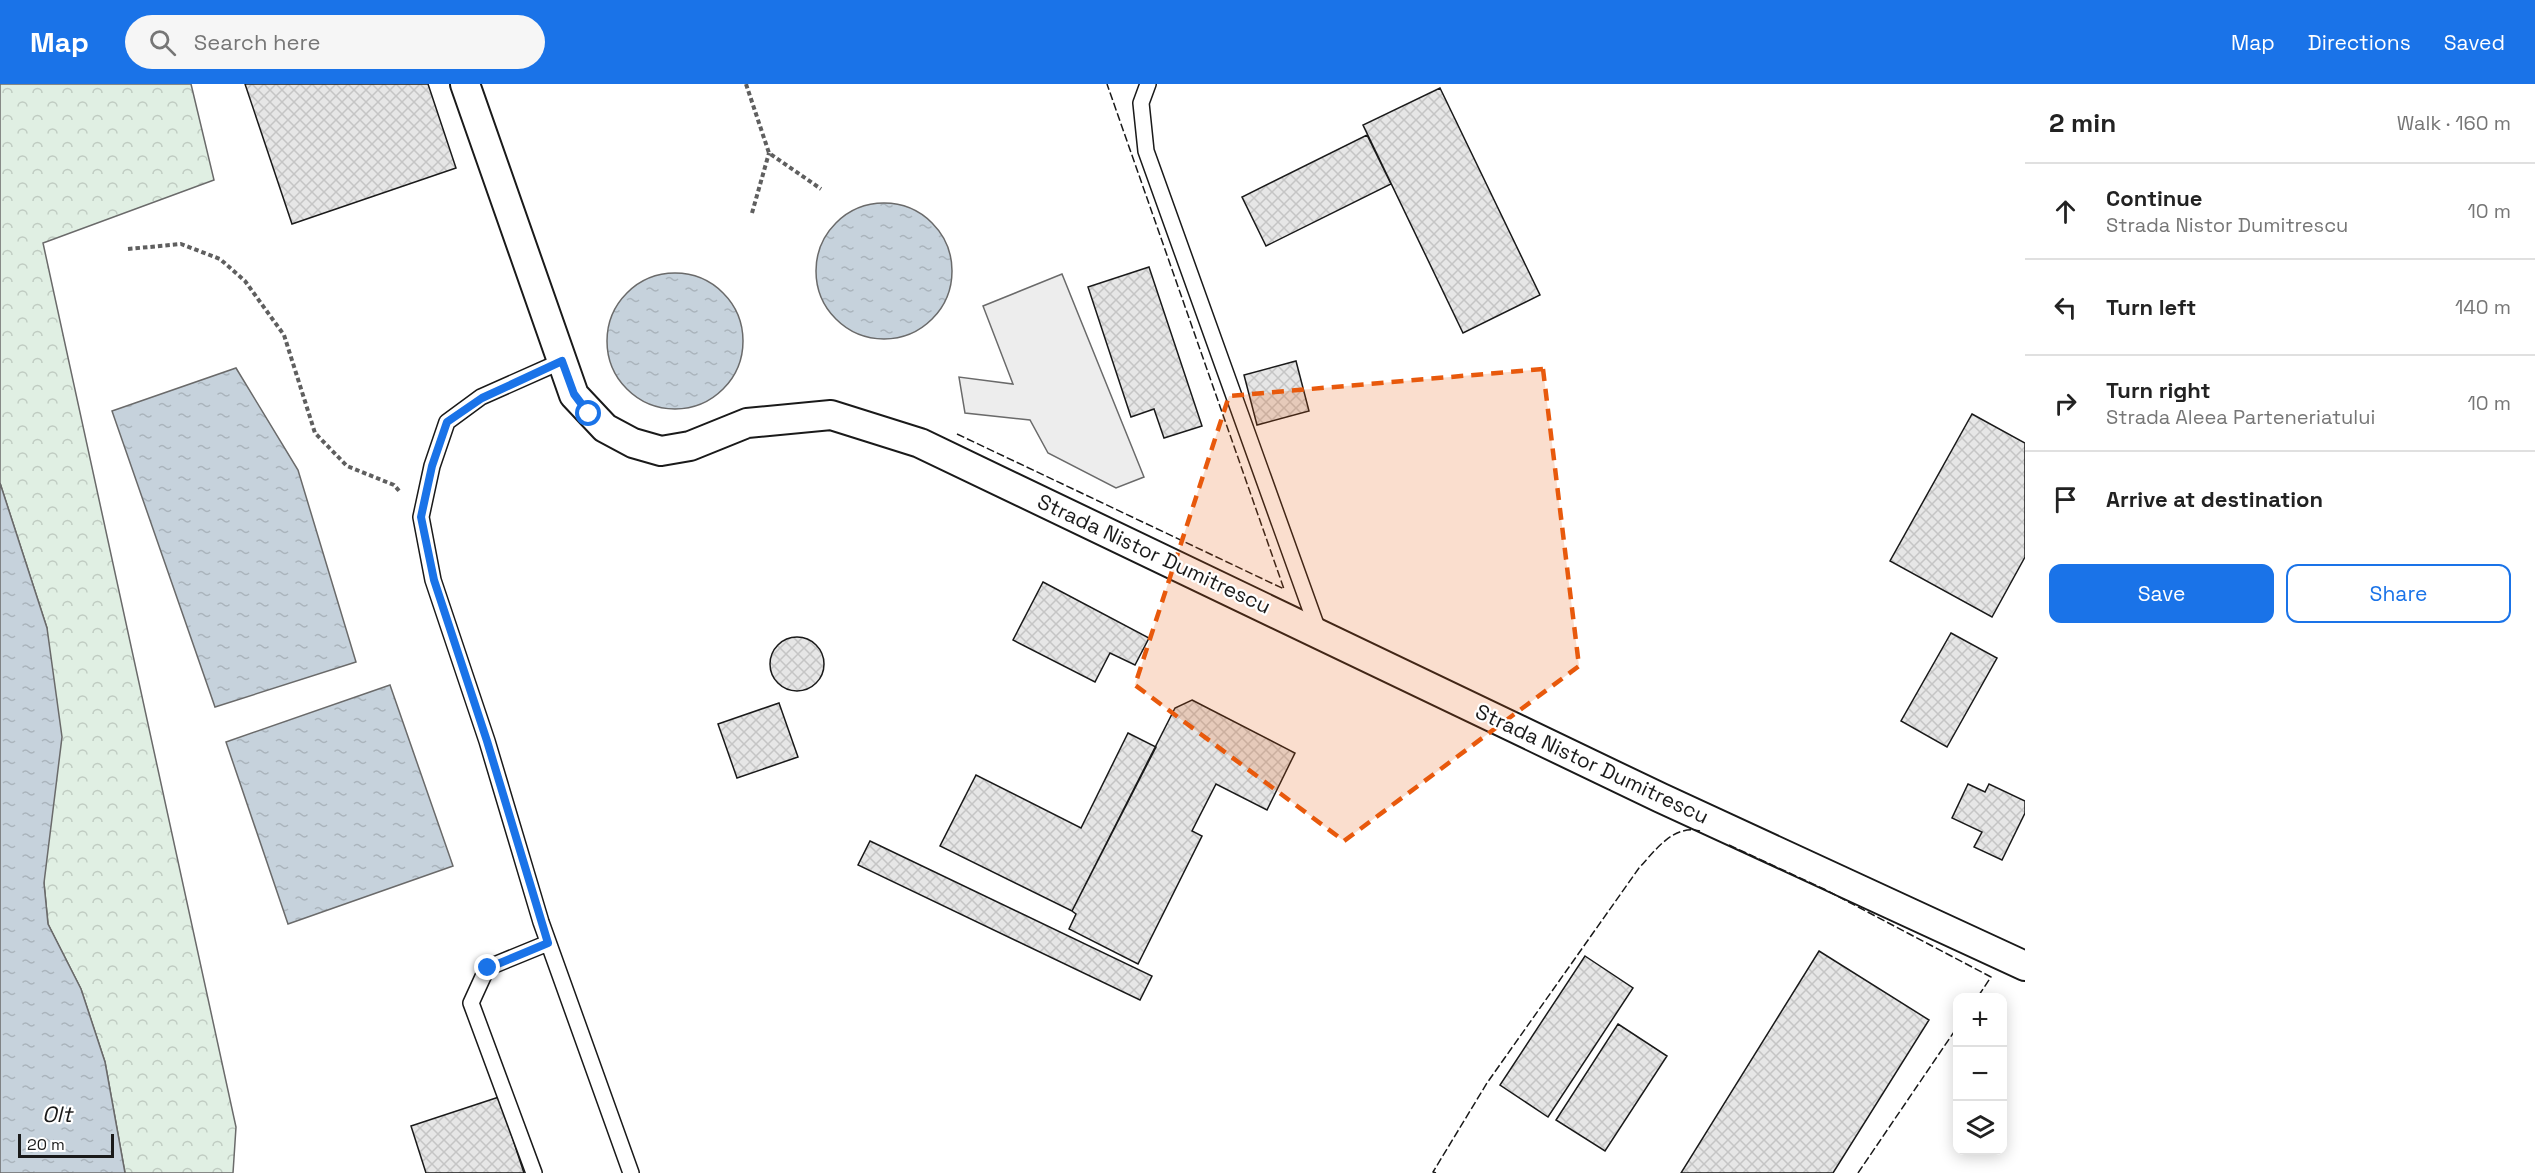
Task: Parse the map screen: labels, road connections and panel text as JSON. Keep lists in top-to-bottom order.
{
  "streets": {
    "street": ["Strada Nistor Dumitrescu"]
  },
  "water": ["Olt"],
  "scale_bar": "20 m",
  "page": {
    "header": "Map",
    "search": "Search here",
    "nav": ["Map", "Directions", "Saved"],
    "heading": ["2 min", "Walk · 160 m"],
    "list": [
      ["Continue", "Strada Nistor Dumitrescu", "10 m"],
      ["Turn left", "140 m"],
      ["Turn right", "Strada Aleea Parteneriatului", "10 m"],
      "Arrive at destination"
    ],
    "buttons": ["Save", "Share"],
    "map_buttons": ["+", "−"],
    "scale": "20 m"
  }
}
